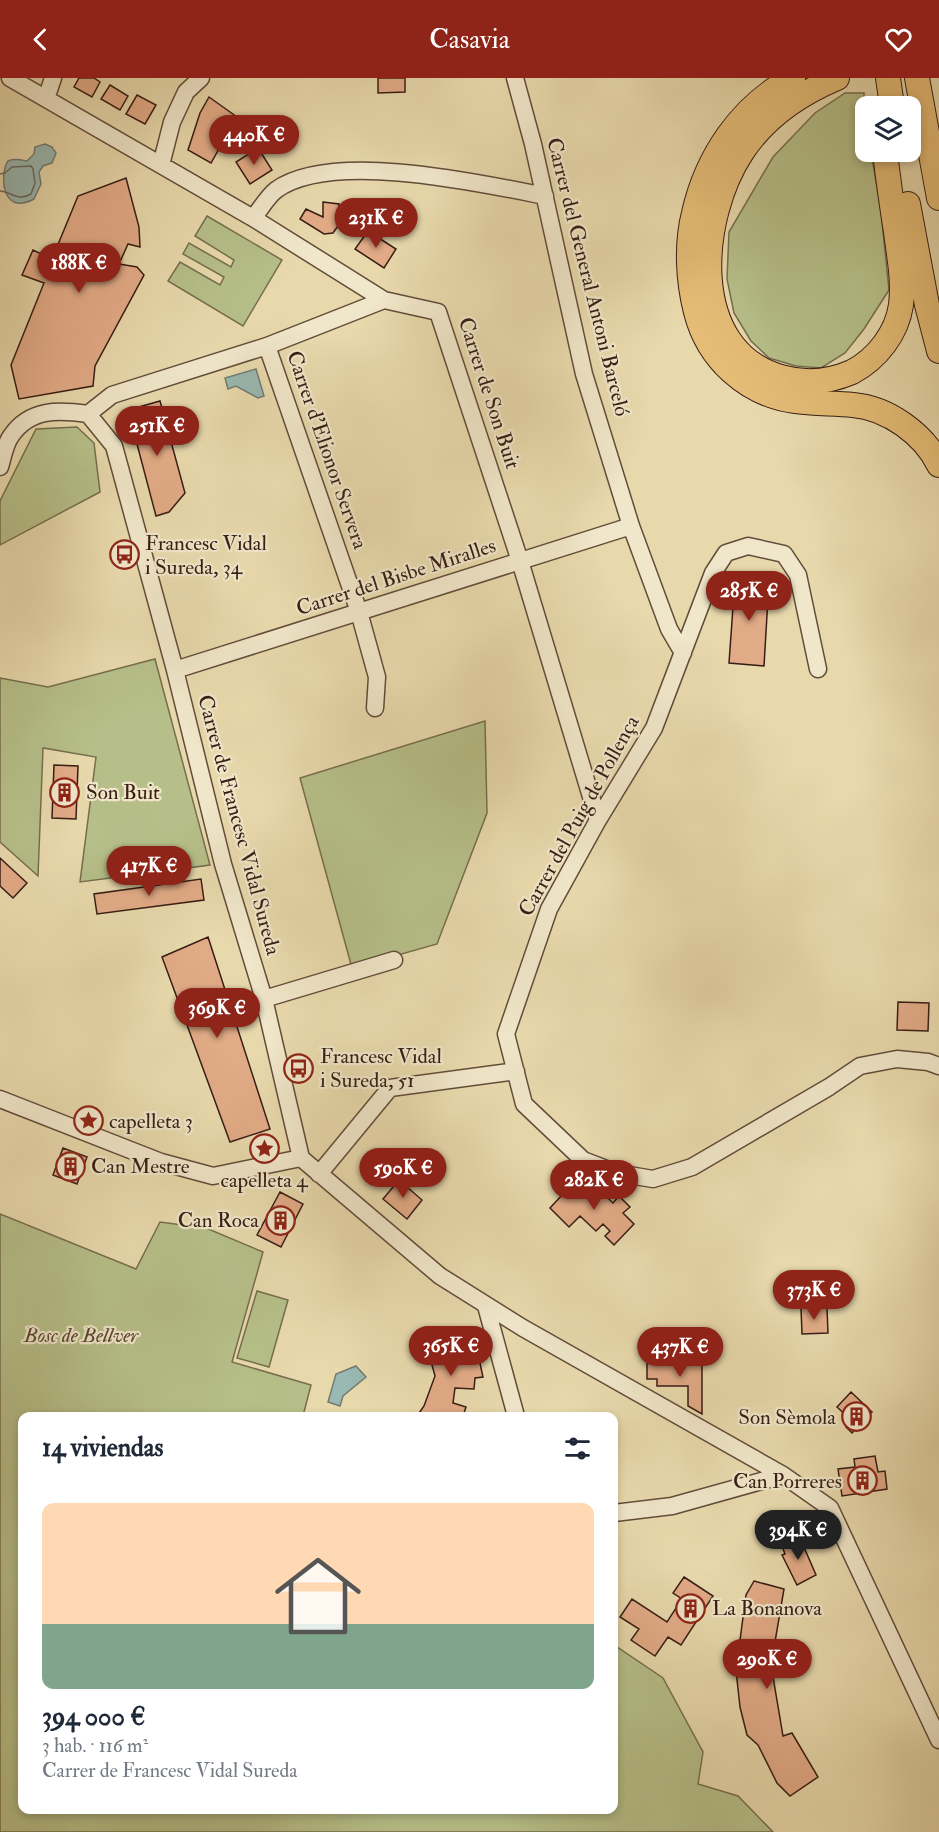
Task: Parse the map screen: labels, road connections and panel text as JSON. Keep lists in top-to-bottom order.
{
  "streets": {
    "street": [
      "Carrer del General Antoni Barceló",
      "Carrer de Son Buit",
      "Carrer d'Elionor Servera",
      "Carrer del Bisbe Miralles",
      "Carrer del Puig de Pollença",
      "Carrer de Francesc Vidal Sureda"
    ]
  },
  "crossings": [
    ["Carrer del General Antoni Barceló", "Carrer del Bisbe Miralles"],
    ["Carrer del General Antoni Barceló", "Carrer del Puig de Pollença"],
    ["Carrer de Son Buit", "Carrer del Bisbe Miralles"],
    ["Carrer de Son Buit", "Carrer del Puig de Pollença"],
    ["Carrer d'Elionor Servera", "Carrer del Bisbe Miralles"],
    ["Carrer del Bisbe Miralles", "Carrer de Francesc Vidal Sureda"]
  ],
  "parks": ["Bosc de Bellver"],
  "places": {
    "bus stop": ["Francesc Vidal i Sureda, 34", "Francesc Vidal i Sureda, 51"],
    "building": [
      "Son Buit",
      "Can Mestre",
      "Can Roca",
      "Son Sèmola",
      "Can Porreres",
      "La Bonanova"
    ],
    "place": ["capelleta 3", "capelleta 4"]
  },
  "page": {
    "header": "Casavia",
    "price": [
      "440K €",
      "231K €",
      "188K €",
      "251K €",
      "285K €",
      "417K €",
      "369K €",
      "590K €",
      "282K €",
      "373K €",
      "365K €",
      "437K €",
      "394K €",
      "290K €"
    ],
    "heading": "14 viviendas",
    "list": [
      {
        "name": "394 000 €",
        "note": "3 hab. · 116 m² · Carrer de Francesc Vidal Sureda"
      }
    ]
  }
}
